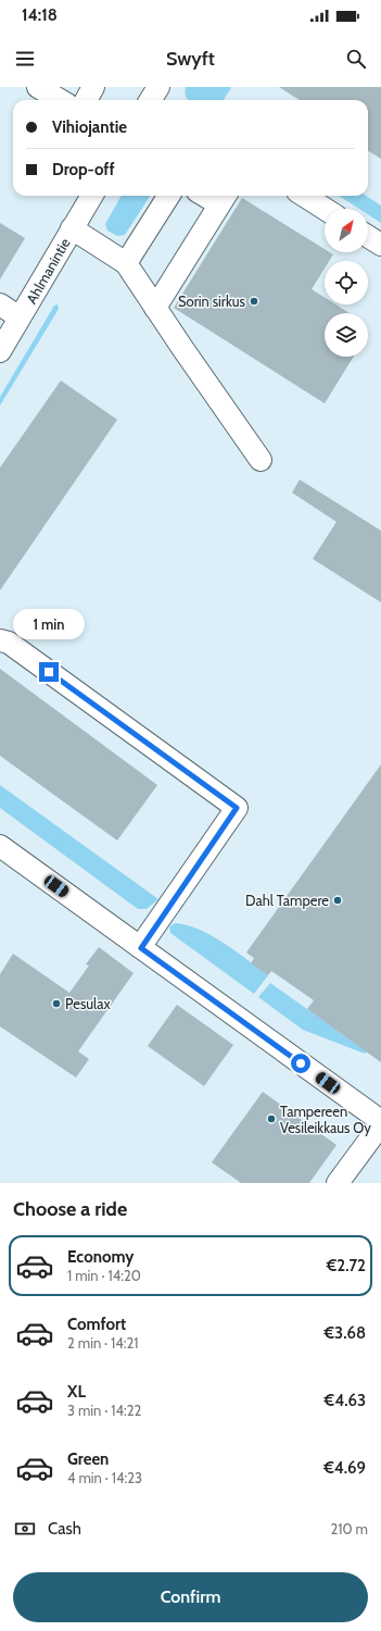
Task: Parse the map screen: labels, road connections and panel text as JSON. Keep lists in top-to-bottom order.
{
  "streets": {
    "street": ["Ahlmanintie"]
  },
  "places": [
    "Sorin sirkus",
    "Dahl Tampere",
    "Pesulax",
    "Tampereen Vesileikkaus Oy"
  ],
  "north": "top right",
  "page": {
    "status": "14:18",
    "header": "Swyft",
    "banner": ["Vihiojantie", "Drop-off"],
    "bubble": "1 min",
    "heading": "Choose a ride",
    "list": [
      {
        "name": "Economy",
        "note": "1 min · 14:20",
        "value": "€2.72"
      },
      {
        "name": "Comfort",
        "note": "2 min · 14:21",
        "value": "€3.68"
      },
      {
        "name": "XL",
        "note": "3 min · 14:22",
        "value": "€4.63"
      },
      {
        "name": "Green",
        "note": "4 min · 14:23",
        "value": "€4.69"
      }
    ],
    "pay": ["Cash", "210 m"],
    "buttons": "Confirm"
  }
}
